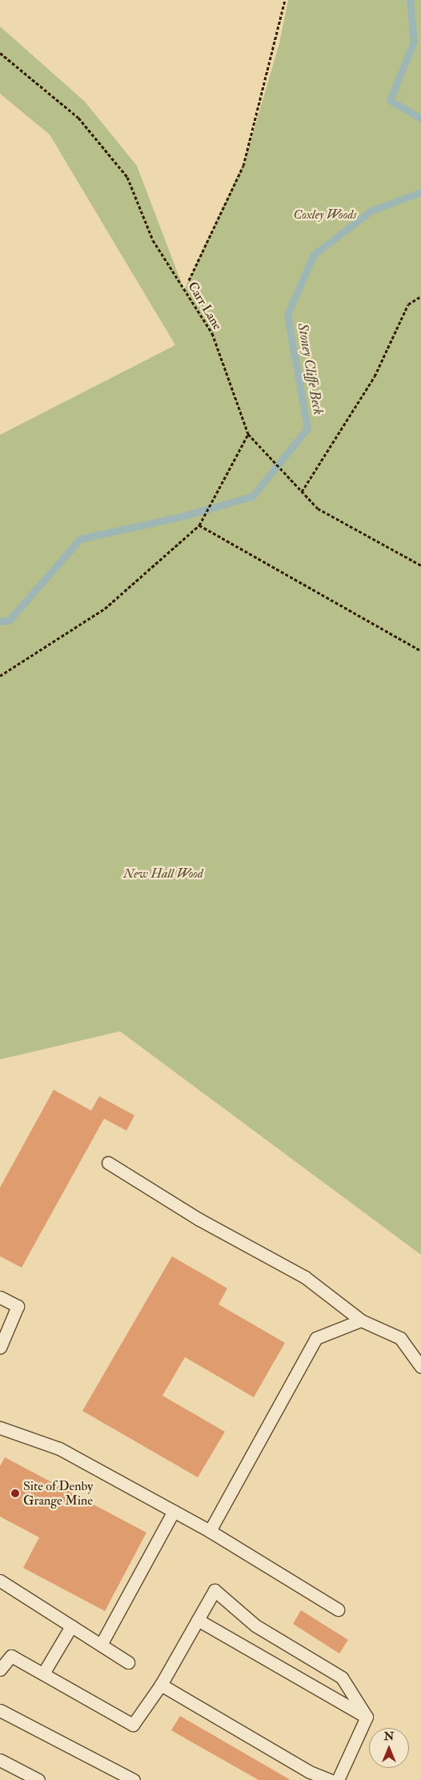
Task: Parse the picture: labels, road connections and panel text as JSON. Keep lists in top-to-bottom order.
{
  "streets": {
    "path": ["Carr Lane"]
  },
  "water": ["Stoney Cliffe Beck"],
  "parks": ["Coxley Woods", "New Hall Wood"],
  "places": ["Site of Denby Grange Mine"],
  "north": "top"
}
